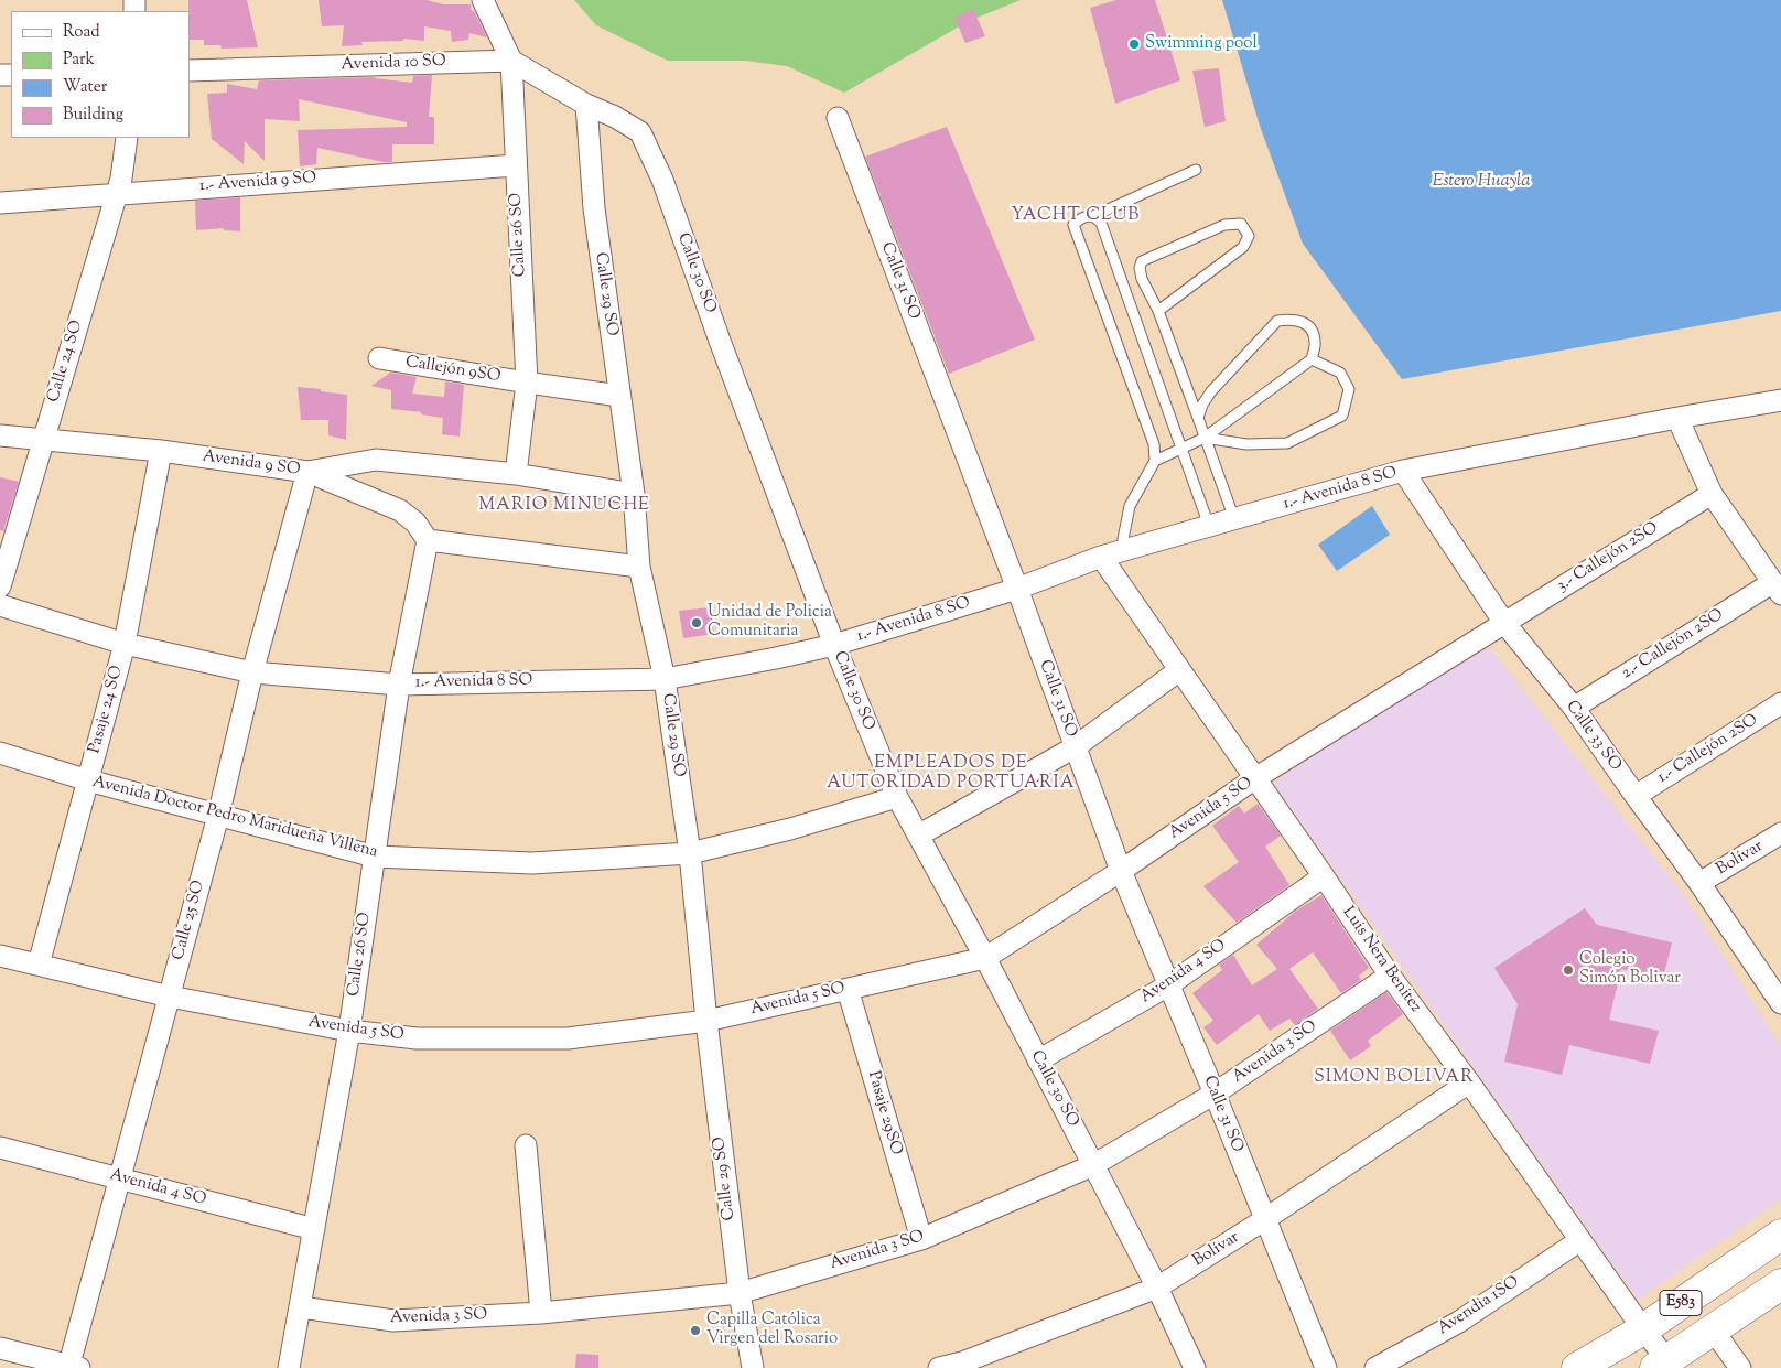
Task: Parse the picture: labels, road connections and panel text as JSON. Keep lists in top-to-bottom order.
{
  "streets": {
    "main road": ["E583"],
    "street": [
      "Avenida 10 SO",
      "1.- Avenida 9 SO",
      "Calle 26 SO",
      "Calle 30 SO",
      "Calle 31 SO",
      "Calle 29 SO",
      "Calle 24 SO",
      "Callejón 9SO",
      "Avenida 9 SO",
      "1.- Avenida 8 SO",
      "3.- Callejón 2SO",
      "2.- Callejón 2SO",
      "Pasaje 24 SO",
      "Calle 33 SO",
      "1.- Callejón 2SO",
      "Avenida 5 SO",
      "Avenida Doctor Pedro Maridueña Villena",
      "Bolívar",
      "Calle 25 SO",
      "Luis Nera Benitez",
      "Avenida 4 SO",
      "Avenida 3 SO",
      "Pasaje 29SO",
      "Avendia 1SO"
    ]
  },
  "crossings": [
    ["Avenida 10 SO", "Calle 26 SO"],
    ["1.- Avenida 9 SO", "Calle 26 SO"],
    ["1.- Avenida 9 SO", "Calle 24 SO"],
    ["Calle 26 SO", "Callejón 9SO"],
    ["Calle 26 SO", "Avenida 9 SO"],
    ["Calle 26 SO", "1.- Avenida 8 SO"],
    ["Calle 26 SO", "Avenida 5 SO"],
    ["Calle 26 SO", "Avenida Doctor Pedro Maridueña Villena"],
    ["Calle 26 SO", "Avenida 4 SO"],
    ["Calle 26 SO", "Avenida 3 SO"],
    ["Calle 30 SO", "Calle 29 SO"],
    ["Calle 30 SO", "1.- Avenida 8 SO"],
    ["Calle 30 SO", "Avenida 5 SO"],
    ["Calle 30 SO", "Avenida Doctor Pedro Maridueña Villena"],
    ["Calle 30 SO", "Bolívar"],
    ["Calle 30 SO", "Avenida 4 SO"],
    ["Calle 30 SO", "Avenida 3 SO"],
    ["Calle 31 SO", "1.- Avenida 8 SO"],
    ["Calle 31 SO", "Avenida 5 SO"],
    ["Calle 31 SO", "Bolívar"],
    ["Calle 31 SO", "Avenida 4 SO"],
    ["Calle 31 SO", "Avenida 3 SO"],
    ["Calle 29 SO", "Callejón 9SO"],
    ["Calle 29 SO", "Avenida 9 SO"],
    ["Calle 29 SO", "1.- Avenida 8 SO"],
    ["Calle 29 SO", "Avenida 5 SO"],
    ["Calle 29 SO", "Avenida Doctor Pedro Maridueña Villena"],
    ["Calle 29 SO", "Avenida 3 SO"],
    ["Calle 24 SO", "Avenida 9 SO"],
    ["Avenida 9 SO", "Pasaje 24 SO"],
    ["Avenida 9 SO", "Calle 25 SO"],
    ["1.- Avenida 8 SO", "Pasaje 24 SO"],
    ["1.- Avenida 8 SO", "Calle 33 SO"],
    ["1.- Avenida 8 SO", "Calle 25 SO"],
    ["1.- Avenida 8 SO", "Luis Nera Benitez"],
    ["3.- Callejón 2SO", "Calle 33 SO"],
    ["3.- Callejón 2SO", "Avenida 5 SO"],
    ["2.- Callejón 2SO", "Calle 33 SO"],
    ["Pasaje 24 SO", "Avenida 5 SO"],
    ["Pasaje 24 SO", "Avenida Doctor Pedro Maridueña Villena"],
    ["Calle 33 SO", "1.- Callejón 2SO"],
    ["Calle 33 SO", "Avenida 5 SO"],
    ["Calle 33 SO", "Bolívar"],
    ["Avenida 5 SO", "Calle 25 SO"],
    ["Avenida 5 SO", "Luis Nera Benitez"],
    ["Avenida 5 SO", "Pasaje 29SO"],
    ["Avenida Doctor Pedro Maridueña Villena", "Calle 25 SO"],
    ["Bolívar", "Luis Nera Benitez"],
    ["Calle 25 SO", "Avenida 4 SO"],
    ["Luis Nera Benitez", "Avenida 4 SO"],
    ["Luis Nera Benitez", "Avenida 3 SO"],
    ["Luis Nera Benitez", "E583"],
    ["Luis Nera Benitez", "Avendia 1SO"],
    ["Avenida 3 SO", "Pasaje 29SO"]
  ],
  "districts": [
    "YACHT CLUB",
    "MARIO MINUCHE",
    "EMPLEADOS DE AUTORIDAD PORTUARIA",
    "SIMON BOLIVAR"
  ],
  "water": ["Estero Huayla"],
  "places": [
    "Swimming pool",
    "Unidad de Policia Comunitaria",
    "Colegio Simón Bolivar",
    "Capilla Católica Virgen del Rosario"
  ],
  "legend": [
    "Road",
    "Park",
    "Water",
    "Building"
  ]
}
